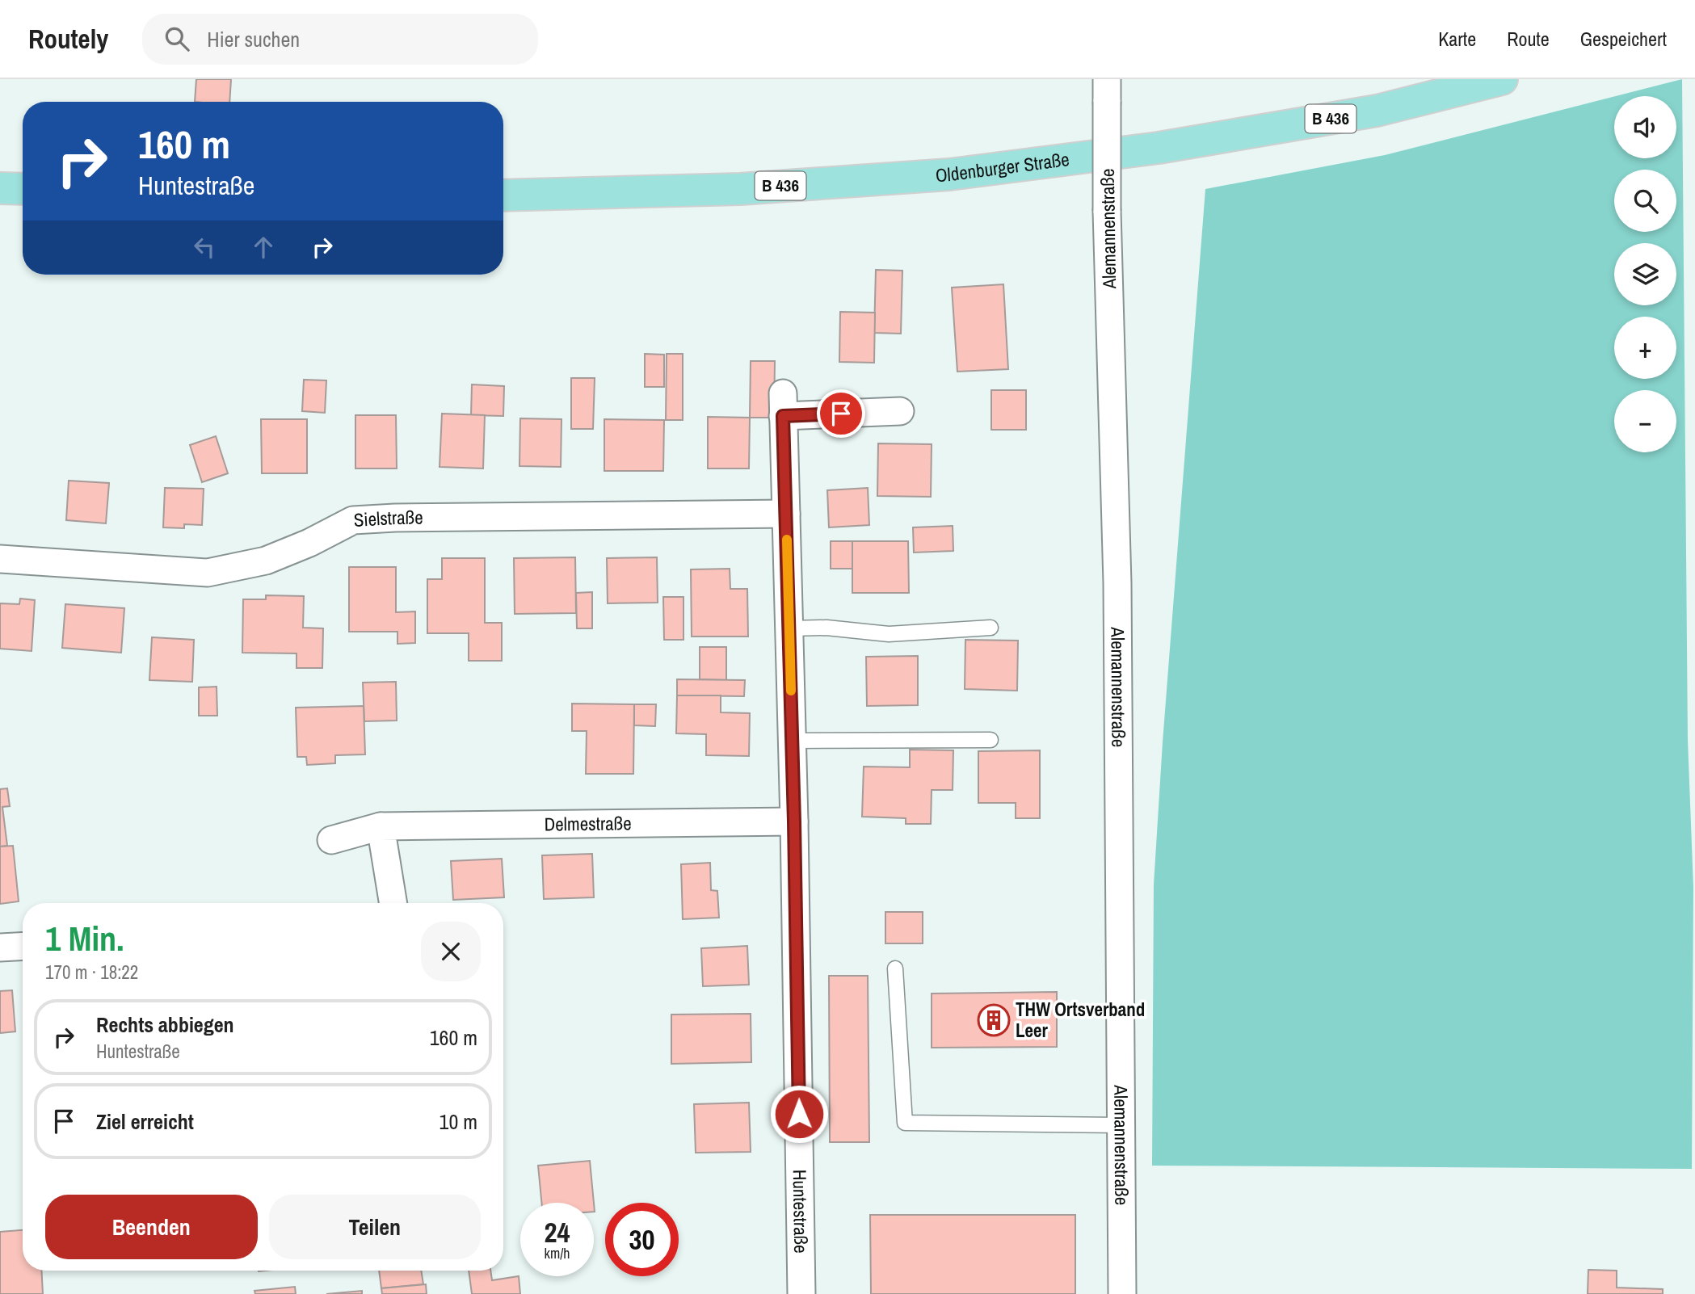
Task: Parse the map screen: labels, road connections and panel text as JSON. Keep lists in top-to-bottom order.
{
  "streets": {
    "main road": ["B 436", "Oldenburger Straße"],
    "street": [
      "Alemannenstraße",
      "Sielstraße",
      "Delmestraße",
      "Huntestraße"
    ]
  },
  "crossings": [
    ["Sielstraße", "Huntestraße"],
    ["Delmestraße", "Huntestraße"]
  ],
  "places": {
    "building": ["THW Ortsverband Leer"]
  },
  "page": {
    "header": "Routely",
    "search": "Hier suchen",
    "nav": ["Karte", "Route", "Gespeichert"],
    "map_buttons": ["+", "−"],
    "turn": ["160 m", "Huntestraße"],
    "heading": ["1 Min.", "170 m · 18:22"],
    "list": [
      {
        "name": "Rechts abbiegen",
        "note": "Huntestraße",
        "value": "160 m"
      },
      {
        "name": "Ziel erreicht",
        "value": "10 m"
      }
    ],
    "buttons": ["Beenden", "Teilen"],
    "speed": "24 km/h",
    "limit": "30"
  }
}
